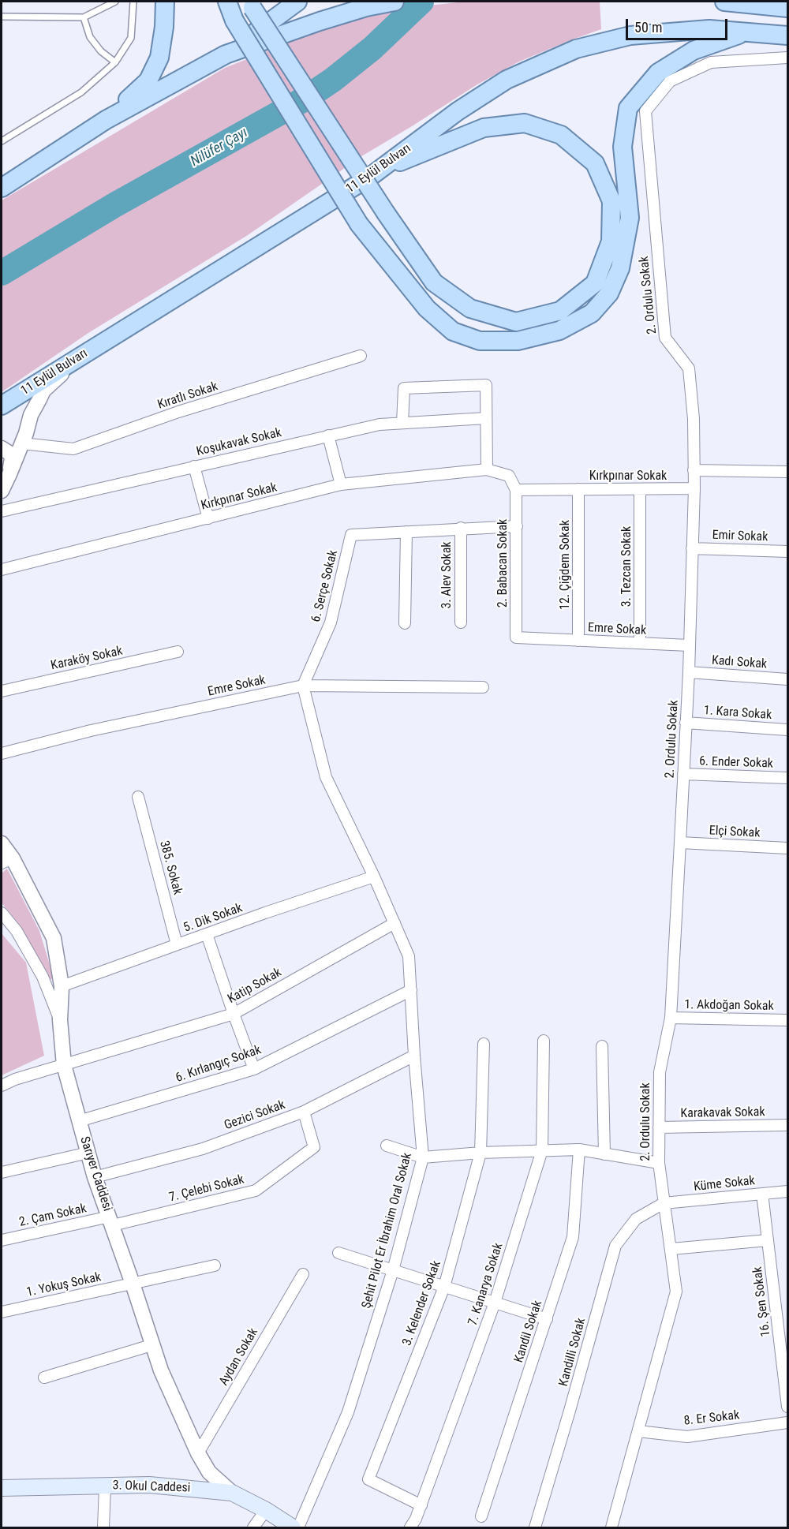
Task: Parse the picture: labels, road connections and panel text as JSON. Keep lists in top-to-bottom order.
{
  "streets": {
    "main road": ["11 Eylül Bulvarı", "3. Okul Caddesi"],
    "street": [
      "2. Ordulu Sokak",
      "Kıratlı Sokak",
      "Koşukavak Sokak",
      "Kırkpınar Sokak",
      "Emir Sokak",
      "2. Babacan Sokak",
      "12. Çiğdem Sokak",
      "3. Tezcan Sokak",
      "3. Alev Sokak",
      "6. Serçe Sokak",
      "Emre Sokak",
      "Karaköy Sokak",
      "Kadı Sokak",
      "1. Kara Sokak",
      "6. Ender Sokak",
      "Elçi Sokak",
      "385. Sokak",
      "5. Dik Sokak",
      "Katip Sokak",
      "1. Akdoğan Sokak",
      "6. Kırlangıç Sokak",
      "Karakavak Sokak",
      "Gezici Sokak",
      "Sarıyer Caddesi",
      "Küme Sokak",
      "7. Çelebi Sokak",
      "2. Çam Sokak",
      "Şehit Pilot Er İbrahim Oral Sokak",
      "7. Kanarya Sokak",
      "1. Yokuş Sokak",
      "16. Şen Sokak",
      "3. Kelender Sokak",
      "Kandil Sokak",
      "Kandilli Sokak",
      "Aydan Sokak",
      "8. Er Sokak"
    ]
  },
  "crossings": [
    ["2. Ordulu Sokak", "Kırkpınar Sokak"],
    ["2. Ordulu Sokak", "Emir Sokak"],
    ["2. Ordulu Sokak", "Emre Sokak"],
    ["2. Ordulu Sokak", "Kadı Sokak"],
    ["2. Ordulu Sokak", "1. Kara Sokak"],
    ["2. Ordulu Sokak", "6. Ender Sokak"],
    ["2. Ordulu Sokak", "Elçi Sokak"],
    ["2. Ordulu Sokak", "1. Akdoğan Sokak"],
    ["2. Ordulu Sokak", "Karakavak Sokak"],
    ["2. Ordulu Sokak", "Küme Sokak"],
    ["2. Ordulu Sokak", "Kandilli Sokak"],
    ["2. Ordulu Sokak", "8. Er Sokak"],
    ["Kırkpınar Sokak", "2. Babacan Sokak"],
    ["Kırkpınar Sokak", "12. Çiğdem Sokak"],
    ["Kırkpınar Sokak", "3. Tezcan Sokak"],
    ["2. Babacan Sokak", "6. Serçe Sokak"],
    ["2. Babacan Sokak", "Emre Sokak"],
    ["12. Çiğdem Sokak", "Emre Sokak"],
    ["3. Tezcan Sokak", "Emre Sokak"],
    ["3. Alev Sokak", "6. Serçe Sokak"],
    ["6. Serçe Sokak", "Emre Sokak"],
    ["385. Sokak", "5. Dik Sokak"],
    ["5. Dik Sokak", "Sarıyer Caddesi"],
    ["5. Dik Sokak", "Şehit Pilot Er İbrahim Oral Sokak"],
    ["Katip Sokak", "Sarıyer Caddesi"],
    ["Katip Sokak", "Şehit Pilot Er İbrahim Oral Sokak"],
    ["6. Kırlangıç Sokak", "Sarıyer Caddesi"],
    ["6. Kırlangıç Sokak", "Şehit Pilot Er İbrahim Oral Sokak"],
    ["Gezici Sokak", "Sarıyer Caddesi"],
    ["Gezici Sokak", "7. Çelebi Sokak"],
    ["Gezici Sokak", "Şehit Pilot Er İbrahim Oral Sokak"],
    ["Sarıyer Caddesi", "7. Çelebi Sokak"],
    ["Sarıyer Caddesi", "2. Çam Sokak"],
    ["Sarıyer Caddesi", "1. Yokuş Sokak"],
    ["Sarıyer Caddesi", "Aydan Sokak"],
    ["Sarıyer Caddesi", "3. Okul Caddesi"],
    ["Küme Sokak", "16. Şen Sokak"],
    ["Küme Sokak", "Kandilli Sokak"],
    ["7. Çelebi Sokak", "2. Çam Sokak"],
    ["7. Kanarya Sokak", "3. Kelender Sokak"]
  ],
  "water": ["Nilüfer Çayı"],
  "scale_bar": "50 m"
}
